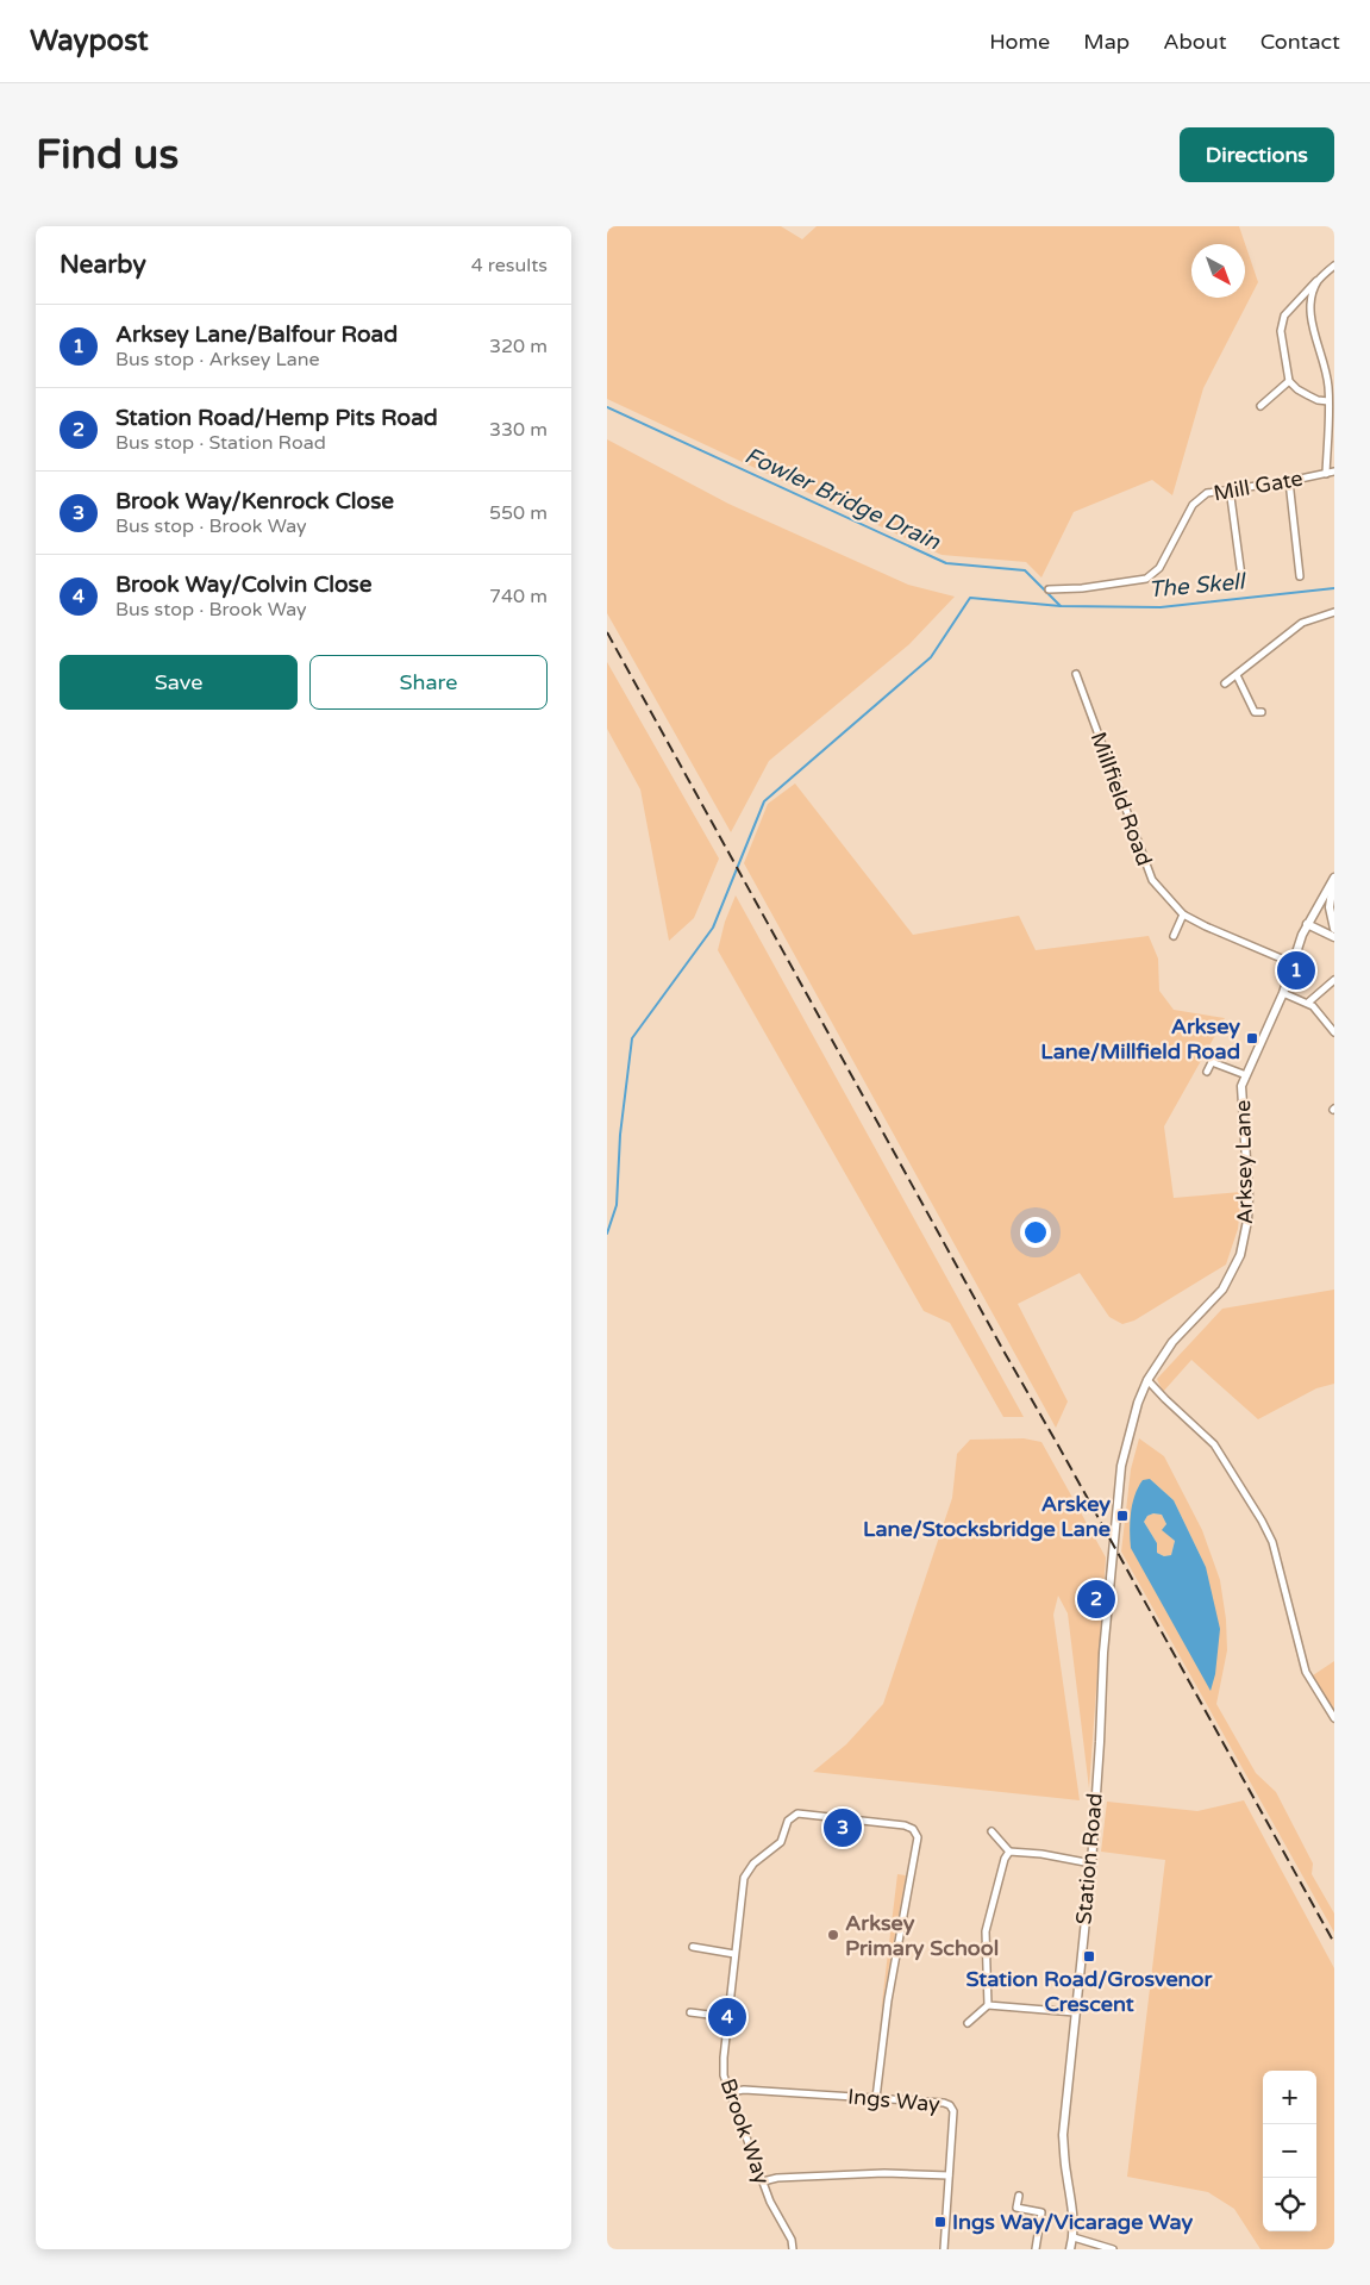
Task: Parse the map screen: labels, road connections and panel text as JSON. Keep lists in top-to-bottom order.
{
  "streets": {
    "street": [
      "Mill Gate",
      "Millfield Road",
      "Arksey Lane",
      "Station Road",
      "Ings Way",
      "Brook Way"
    ]
  },
  "crossings": [
    ["Millfield Road", "Arksey Lane"],
    ["Arksey Lane", "Station Road"],
    ["Ings Way", "Brook Way"]
  ],
  "water": ["Fowler Bridge Drain", "The Skell"],
  "places": {
    "transit": [
      "Arksey Lane/Millfield Road",
      "Arskey Lane/Stocksbridge Lane",
      "Station Road/Grosvenor Crescent",
      "Ings Way/Vicarage Way"
    ],
    "other": ["Arksey Primary School"]
  },
  "north": "bottom right",
  "page": {
    "header": "Waypost",
    "nav": [
      "Home",
      "Map",
      "About",
      "Contact"
    ],
    "buttons": [
      "Directions",
      ["Save", "Share"]
    ],
    "title": "Find us",
    "heading": ["Nearby", "4 results"],
    "list": [
      {
        "mark": "1",
        "name": "Arksey Lane/Balfour Road",
        "note": "Bus stop · Arksey Lane",
        "value": "320 m"
      },
      {
        "mark": "2",
        "name": "Station Road/Hemp Pits Road",
        "note": "Bus stop · Station Road",
        "value": "330 m"
      },
      {
        "mark": "3",
        "name": "Brook Way/Kenrock Close",
        "note": "Bus stop · Brook Way",
        "value": "550 m"
      },
      {
        "mark": "4",
        "name": "Brook Way/Colvin Close",
        "note": "Bus stop · Brook Way",
        "value": "740 m"
      }
    ],
    "pins": [
      "1",
      "2",
      "3",
      "4"
    ],
    "map_buttons": ["+", "−"]
  }
}
